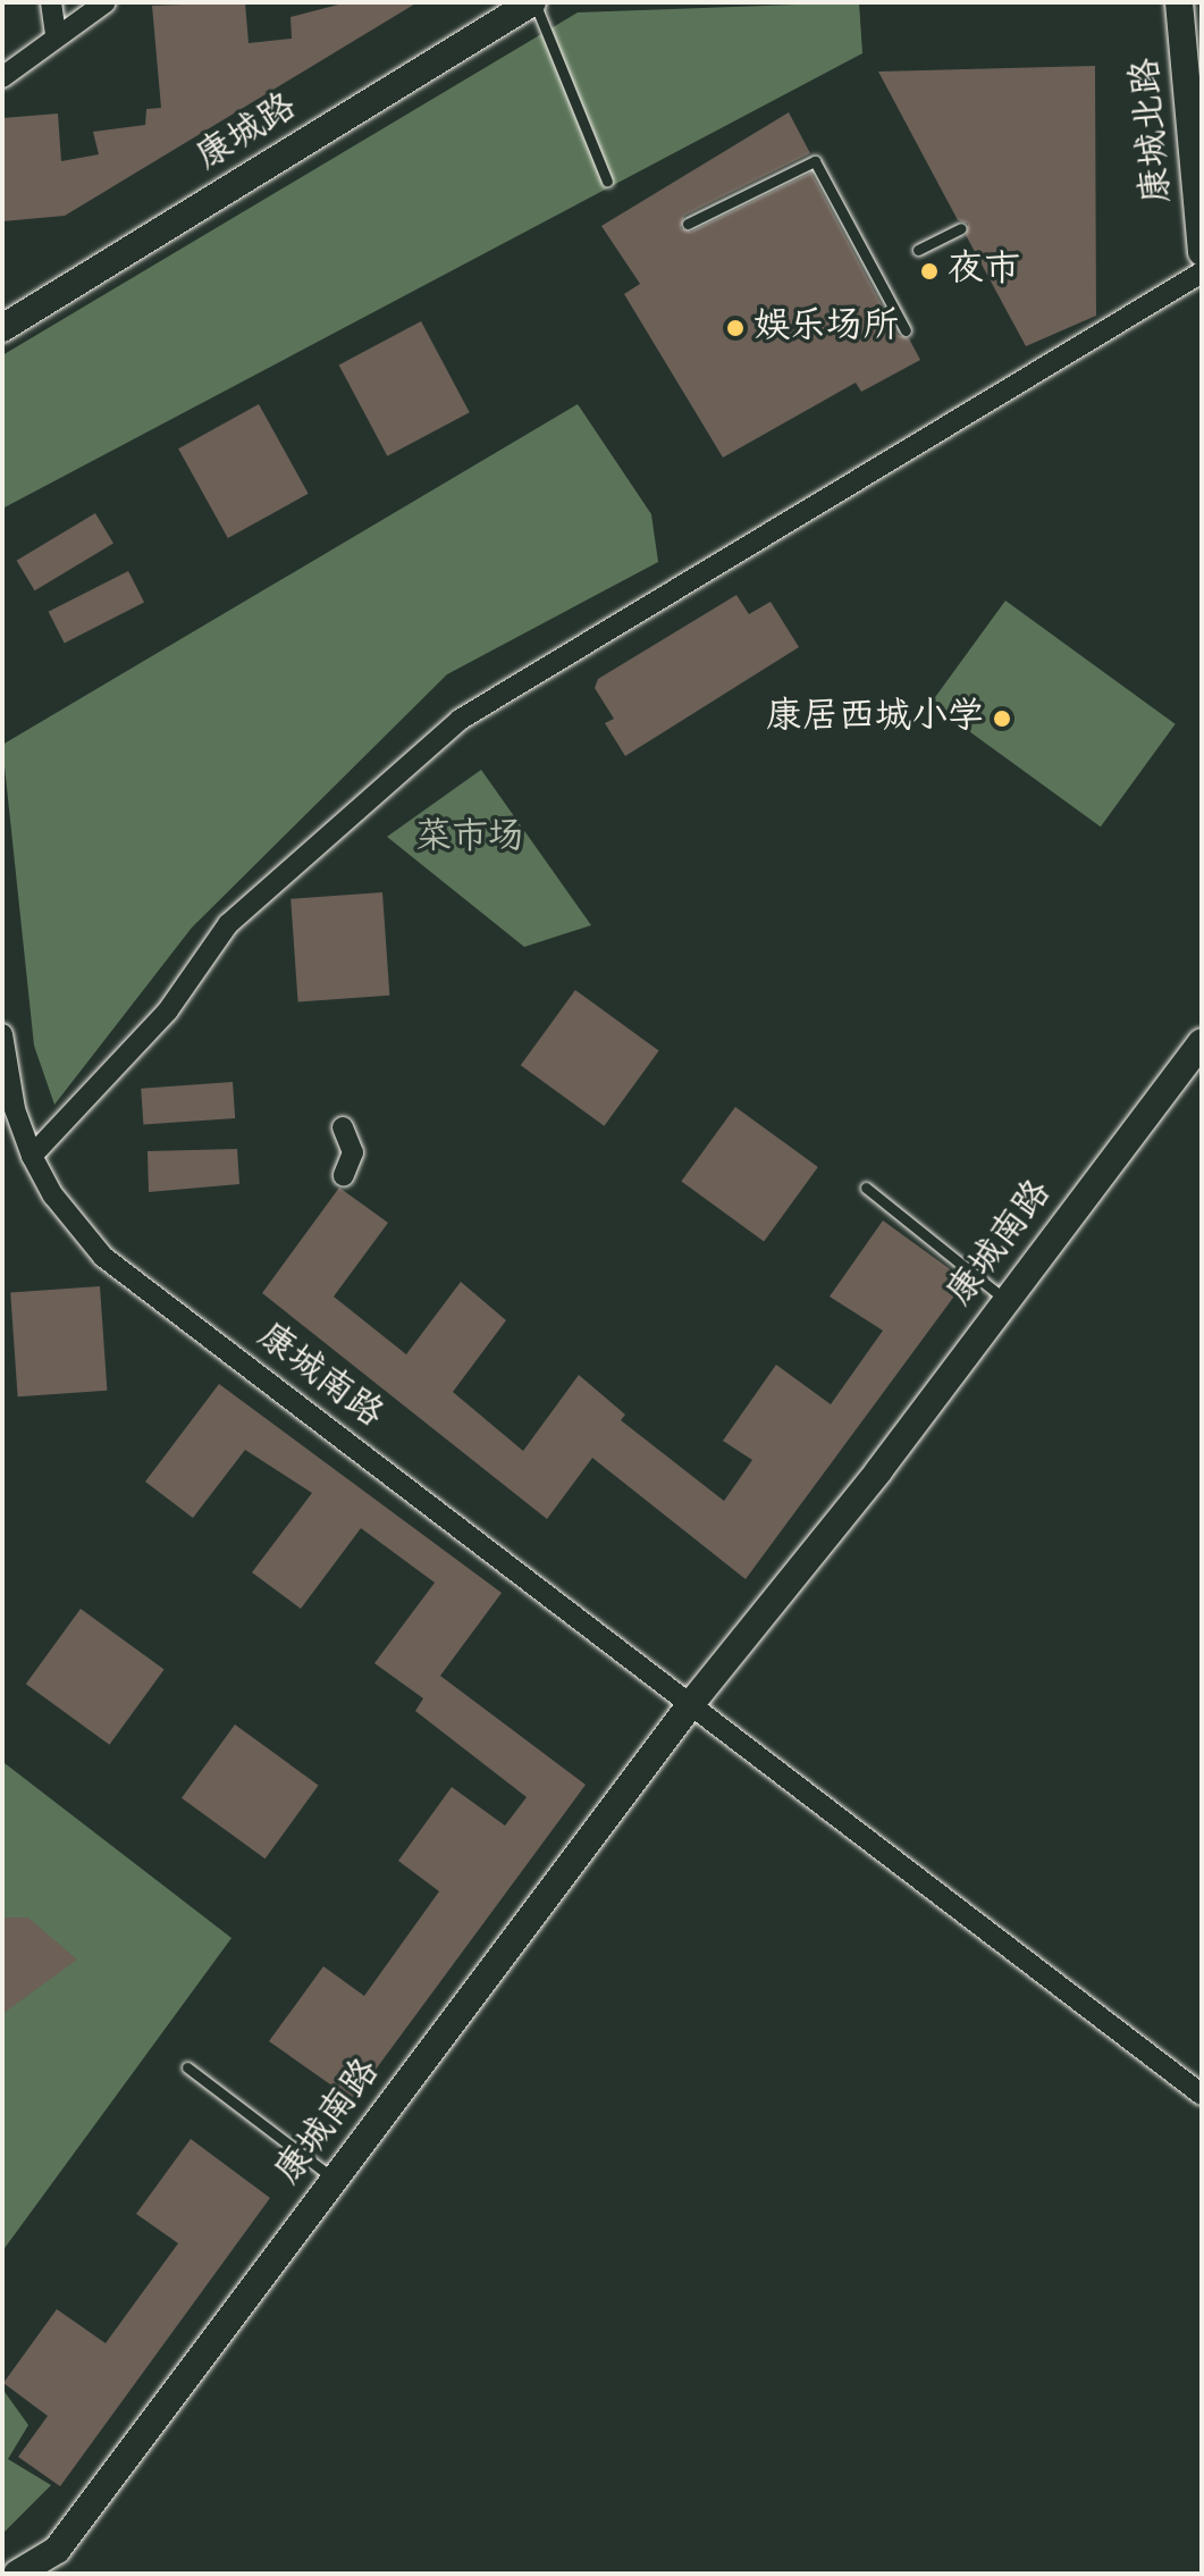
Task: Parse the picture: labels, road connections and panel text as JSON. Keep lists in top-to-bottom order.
{
  "streets": {
    "street": ["康城北路", "康城路", "康城南路"]
  },
  "parks": ["菜市场"],
  "places": ["夜市", "娱乐场所", "康居西城小学"]
}
